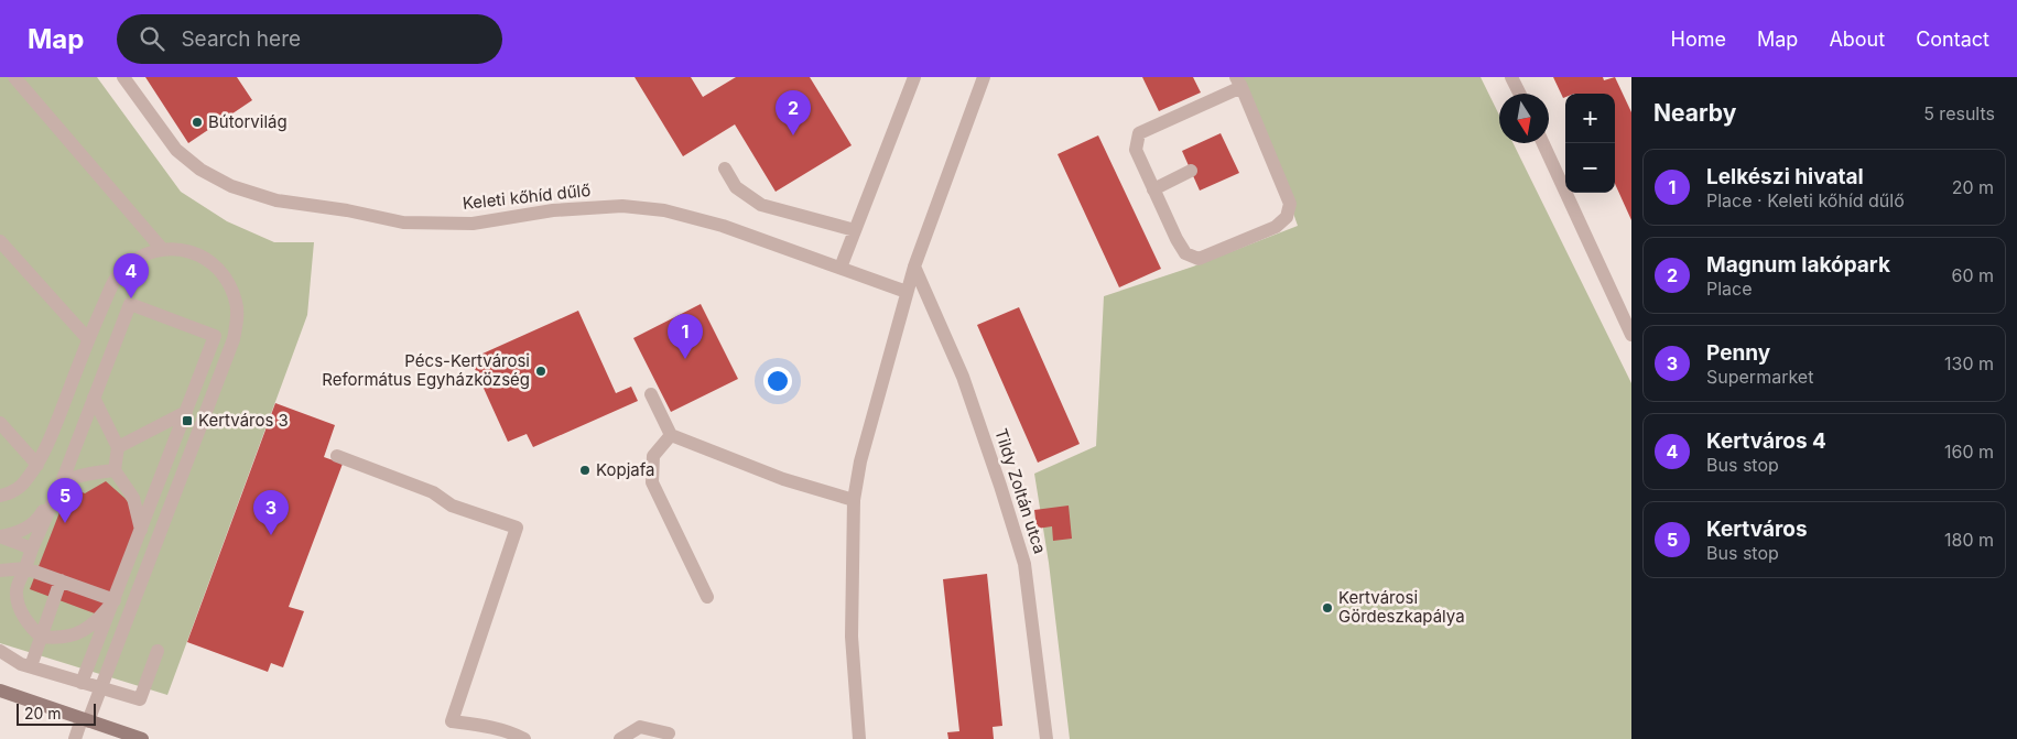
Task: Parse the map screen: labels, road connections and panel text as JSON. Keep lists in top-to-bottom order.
{
  "streets": {
    "street": ["Keleti kőhíd dűlő", "Tildy Zoltán utca"]
  },
  "places": {
    "other": [
      "Bútorvilág",
      "Pécs-Kertvárosi Református Egyházközség",
      "Kopjafa",
      "Kertvárosi Gördeszkapálya"
    ],
    "transit": ["Kertváros 3"]
  },
  "scale_bar": "20 m",
  "north": "bottom",
  "page": {
    "header": "Map",
    "search": "Search here",
    "nav": [
      "Home",
      "Map",
      "About",
      "Contact"
    ],
    "heading": ["Nearby", "5 results"],
    "pins": [
      "2",
      "4",
      "1",
      "5",
      "3"
    ],
    "map_buttons": ["+", "−"],
    "list": [
      {
        "mark": "1",
        "name": "Lelkészi hivatal",
        "note": "Place · Keleti kőhíd dűlő",
        "value": "20 m"
      },
      {
        "mark": "2",
        "name": "Magnum lakópark",
        "note": "Place",
        "value": "60 m"
      },
      {
        "mark": "3",
        "name": "Penny",
        "note": "Supermarket",
        "value": "130 m"
      },
      {
        "mark": "4",
        "name": "Kertváros 4",
        "note": "Bus stop",
        "value": "160 m"
      },
      {
        "mark": "5",
        "name": "Kertváros",
        "note": "Bus stop",
        "value": "180 m"
      }
    ],
    "scale": "20 m"
  }
}
